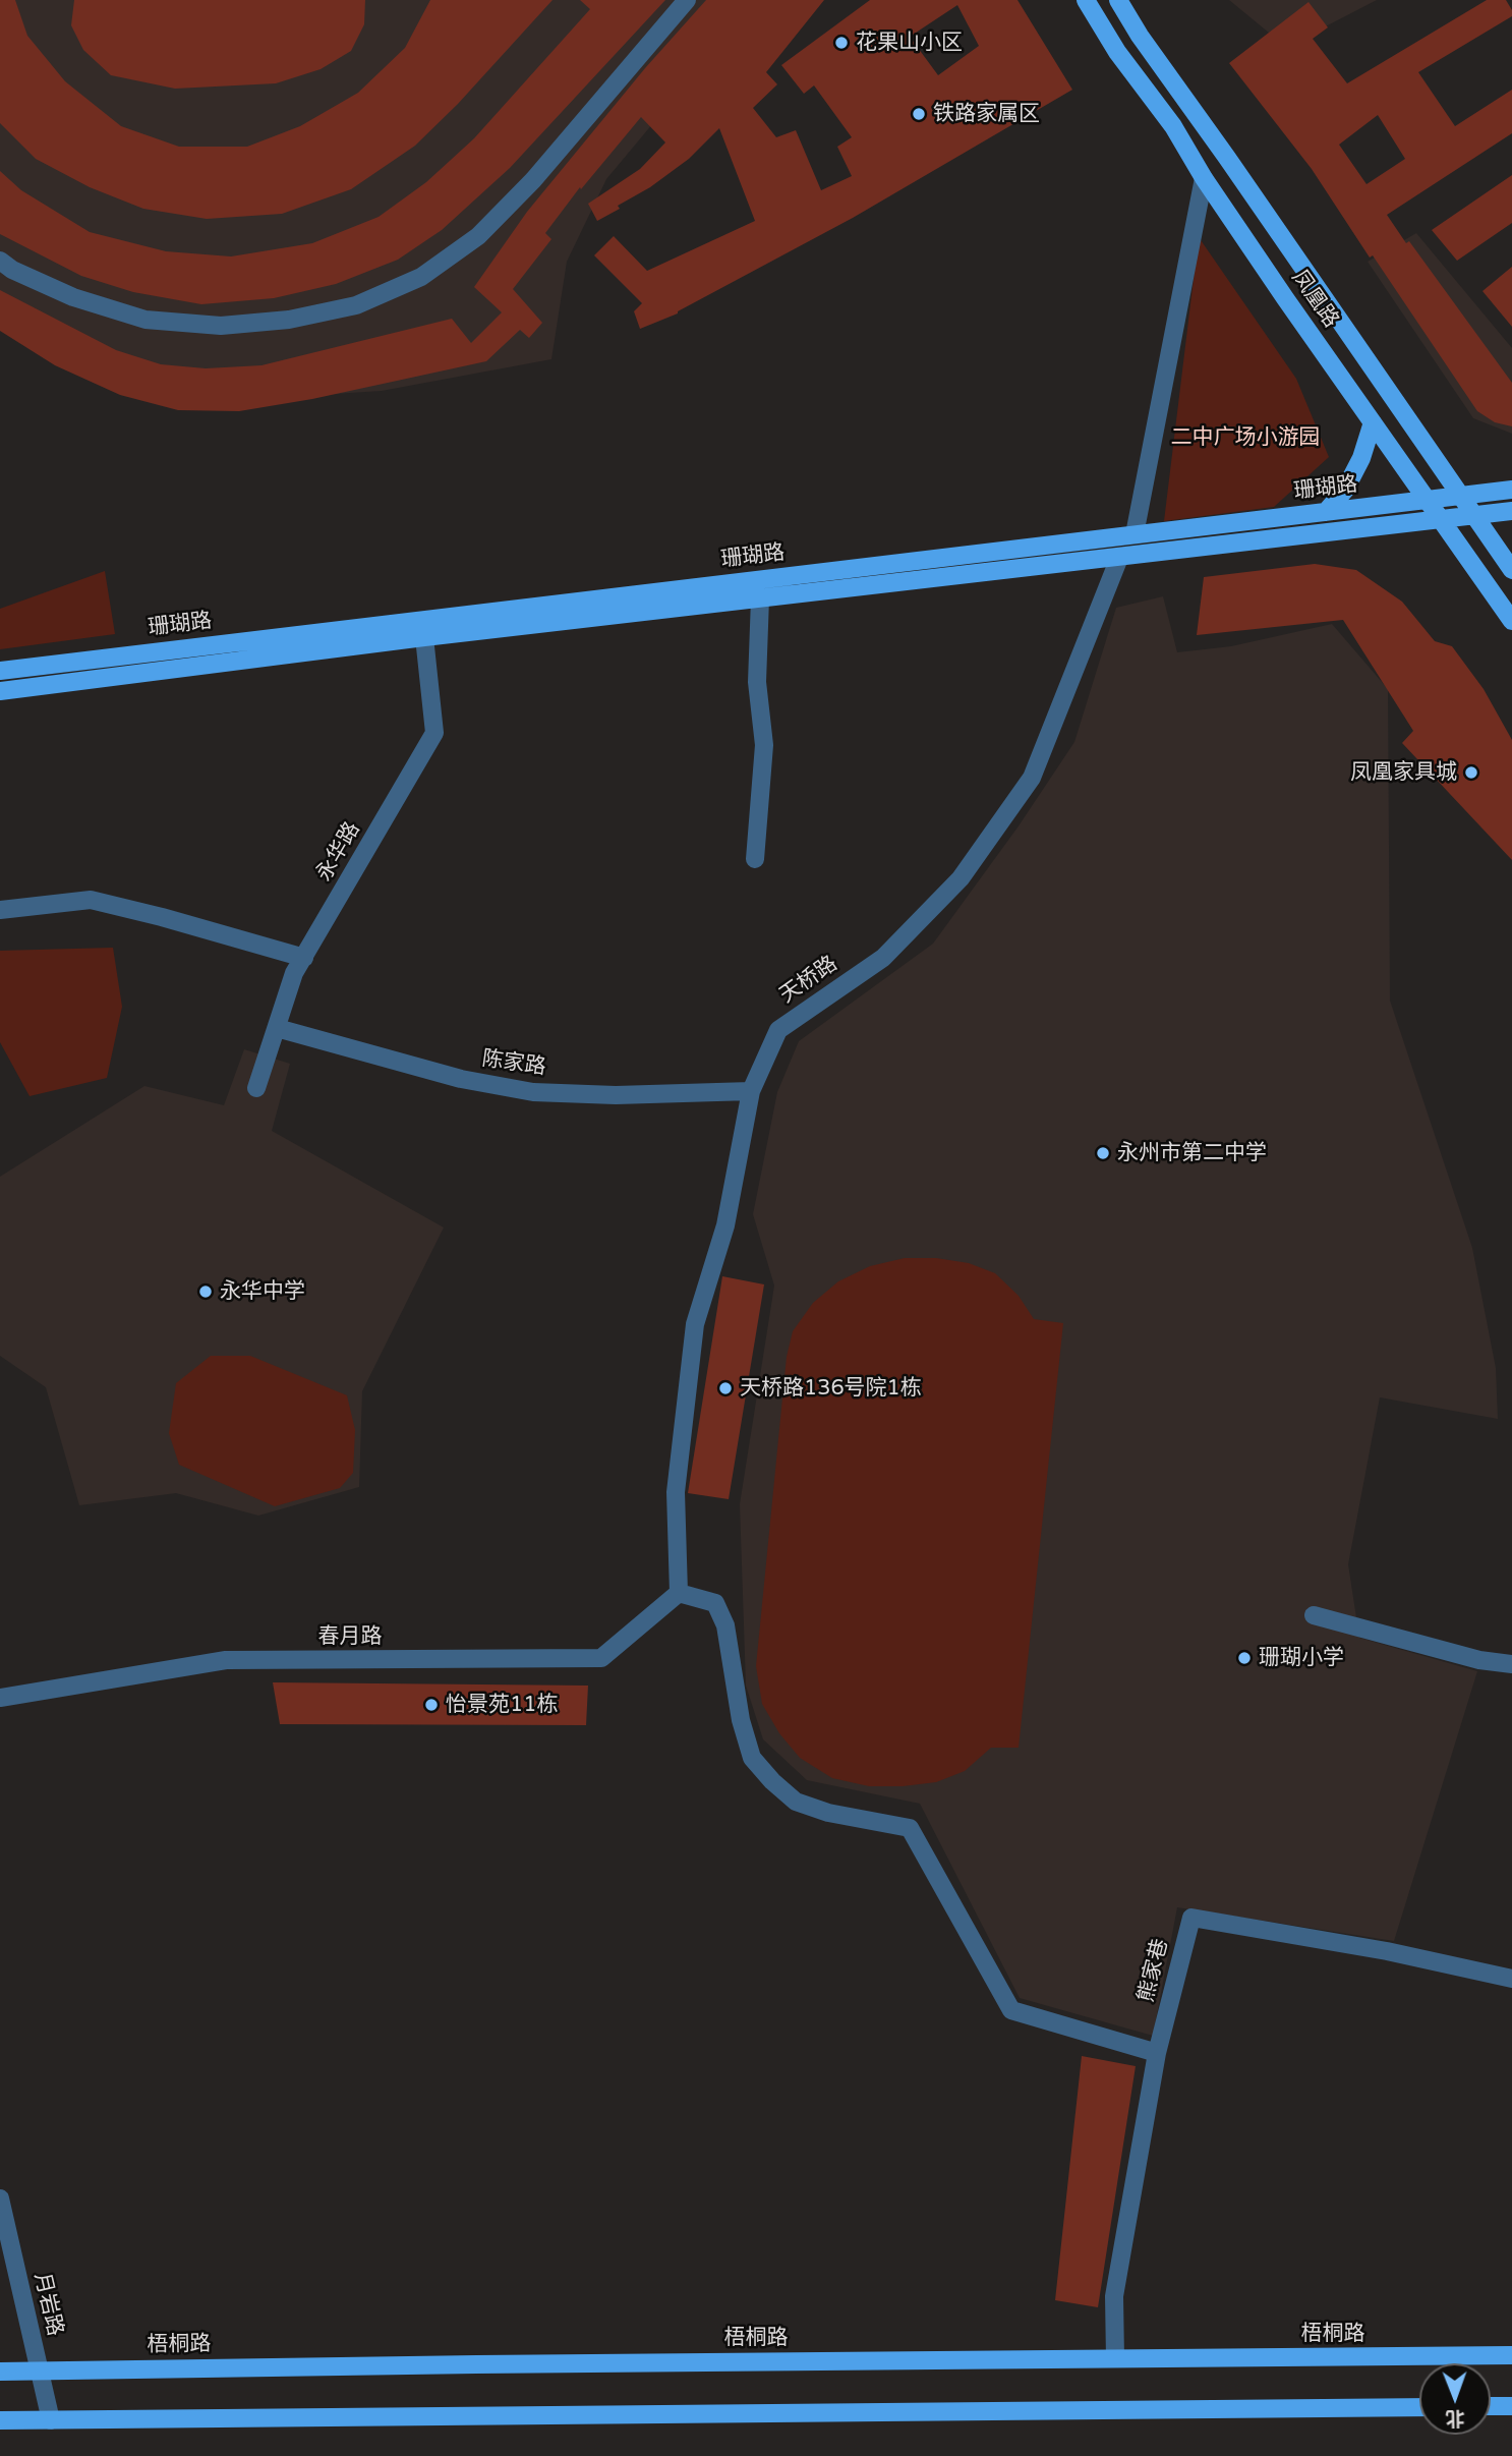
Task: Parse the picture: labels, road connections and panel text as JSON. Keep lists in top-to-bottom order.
{
  "streets": {
    "main road": ["凤凰路", "珊瑚路", "梧桐路"],
    "street": [
      "永华路",
      "天桥路",
      "陈家路",
      "春月路",
      "熊家巷",
      "月岩路"
    ]
  },
  "crossings": [
    ["凤凰路", "珊瑚路"],
    ["珊瑚路", "永华路"],
    ["珊瑚路", "天桥路"],
    ["永华路", "陈家路"],
    ["天桥路", "陈家路"],
    ["天桥路", "春月路"],
    ["熊家巷", "梧桐路"],
    ["月岩路", "梧桐路"]
  ],
  "parks": ["二中广场小游园"],
  "places": [
    "花果山小区",
    "铁路家属区",
    "凤凰家具城",
    "永州市第二中学",
    "永华中学",
    "天桥路136号院1栋",
    "珊瑚小学",
    "怡景苑11栋"
  ],
  "north": "bottom"
}
